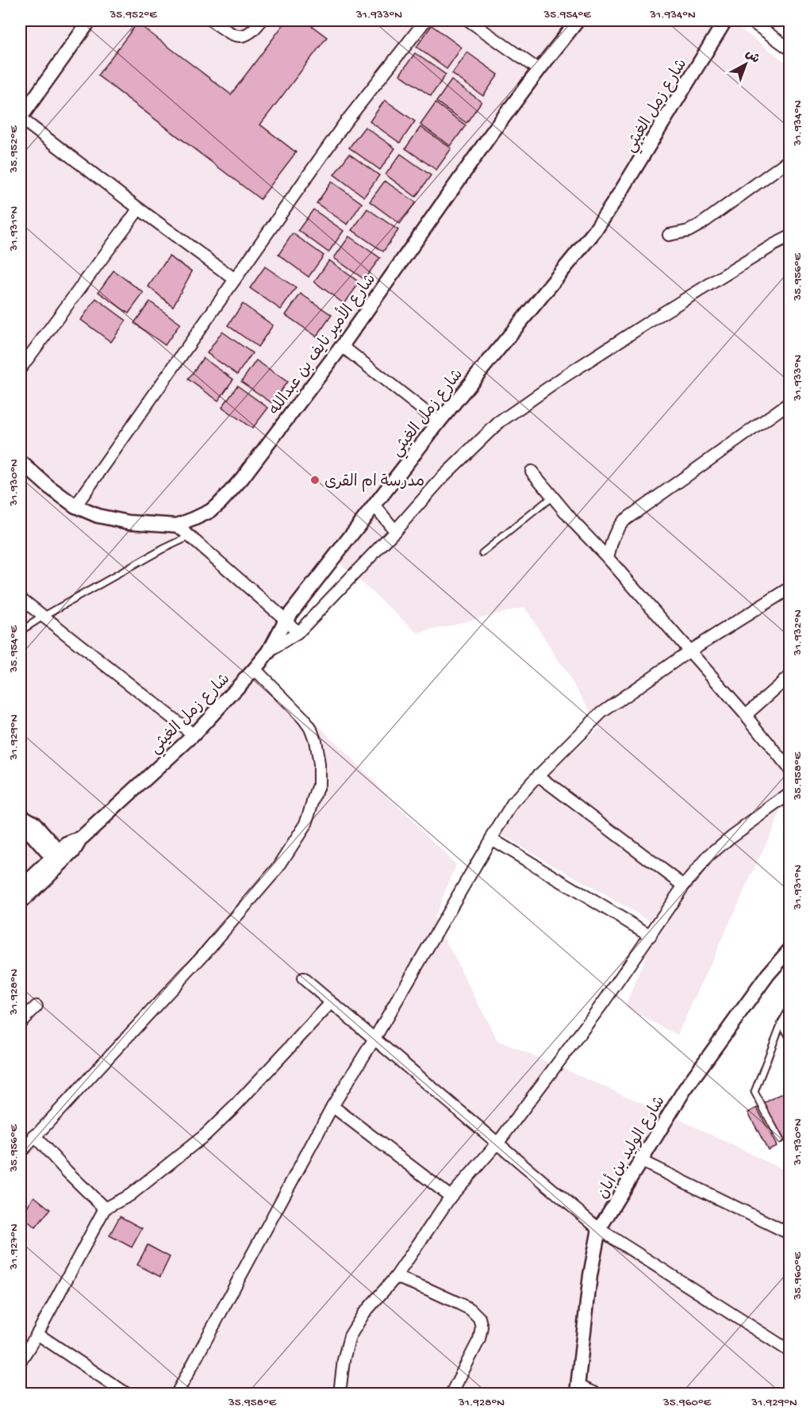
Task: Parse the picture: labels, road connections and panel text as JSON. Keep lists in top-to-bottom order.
{
  "streets": {
    "street": ["شارع زمل الغيثي", "شارع الأمير نايف بن عبدالله", "شارع الوليد بن أبان"]
  },
  "places": ["مدرسة ام القرى"],
  "north": "top right",
  "coordinates": [
    "35.952°E",
    "31.933°N",
    "35.954°E",
    "31.934°N",
    "31.931°N",
    "35.956°E",
    "31.930°N",
    "31.932°N",
    "31.929°N",
    "35.958°E",
    "31.928°N",
    "31.927°N",
    "35.960°E"
  ]
}
